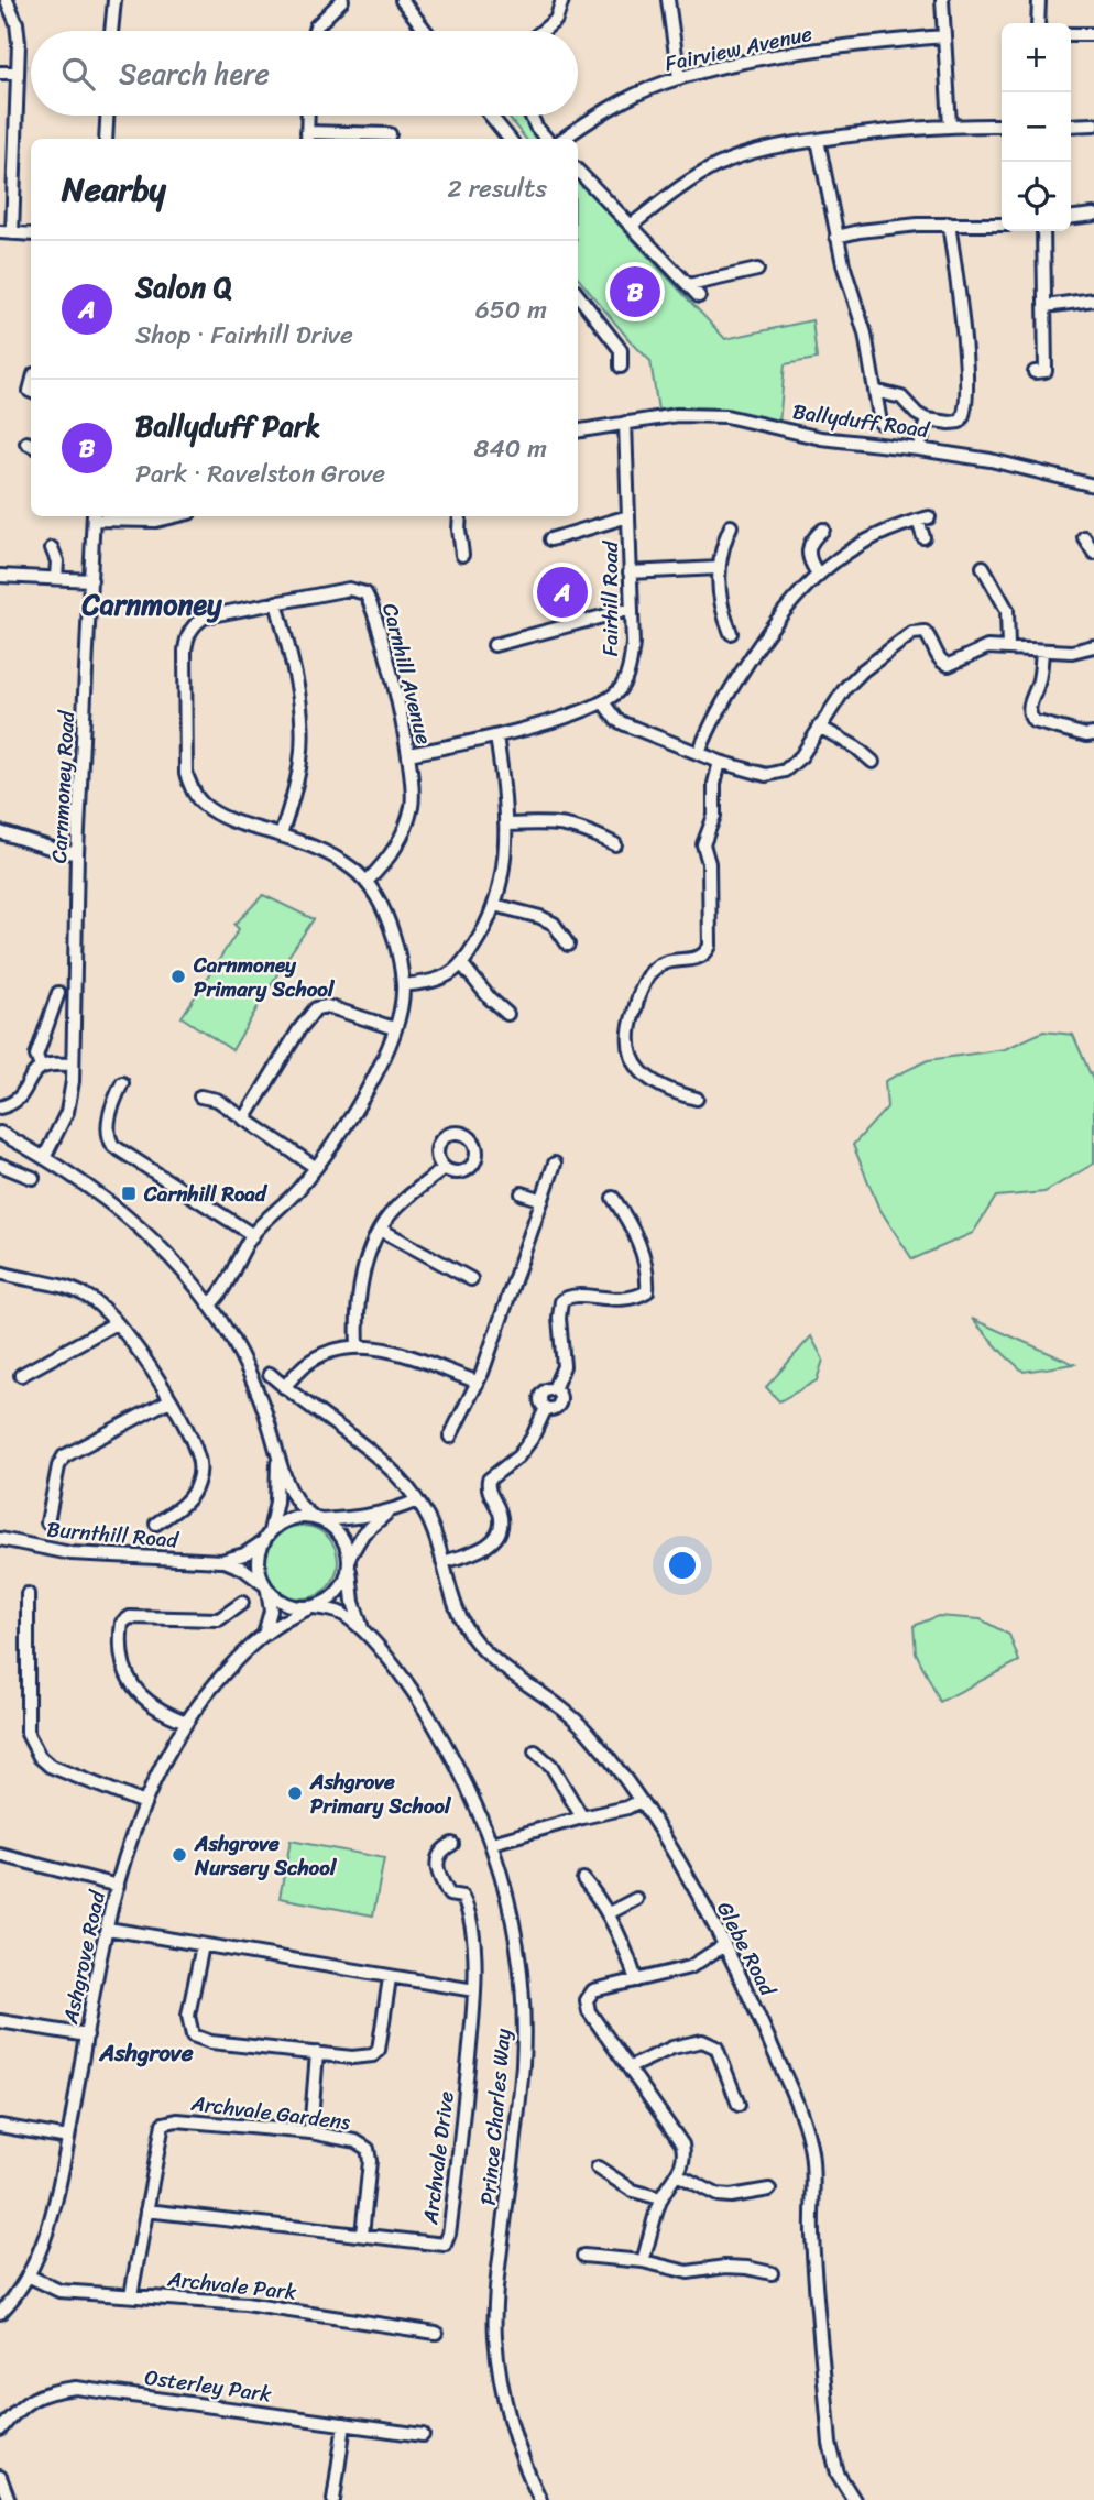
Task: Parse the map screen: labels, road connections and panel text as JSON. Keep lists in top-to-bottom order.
{
  "streets": {
    "street": [
      "Fairview Avenue",
      "Ballyduff Road",
      "Fairhill Road",
      "Carnhill Avenue",
      "Carnmoney Road",
      "Burnthill Road",
      "Glebe Road",
      "Ashgrove Road",
      "Archvale Gardens",
      "Prince Charles Way",
      "Archvale Drive",
      "Archvale Park",
      "Osterley Park"
    ]
  },
  "crossings": [
    ["Ballyduff Road", "Fairhill Road"],
    ["Burnthill Road", "Ashgrove Road"],
    ["Burnthill Road", "Prince Charles Way"],
    ["Ashgrove Road", "Prince Charles Way"],
    ["Ashgrove Road", "Archvale Park"],
    ["Archvale Gardens", "Archvale Drive"],
    ["Archvale Gardens", "Archvale Park"]
  ],
  "districts": ["Carnmoney", "Ashgrove"],
  "places": {
    "other": ["Carnmoney Primary School", "Ashgrove Primary School", "Ashgrove Nursery School"],
    "transit": ["Carnhill Road"]
  },
  "page": {
    "map_buttons": ["+", "−"],
    "search": "Search here",
    "heading": ["Nearby", "2 results"],
    "list": [
      {
        "mark": "A",
        "name": "Salon Q",
        "note": "Shop · Fairhill Drive",
        "value": "650 m"
      },
      {
        "mark": "B",
        "name": "Ballyduff Park",
        "note": "Park · Ravelston Grove",
        "value": "840 m"
      }
    ],
    "pins": ["B", "A"]
  }
}
